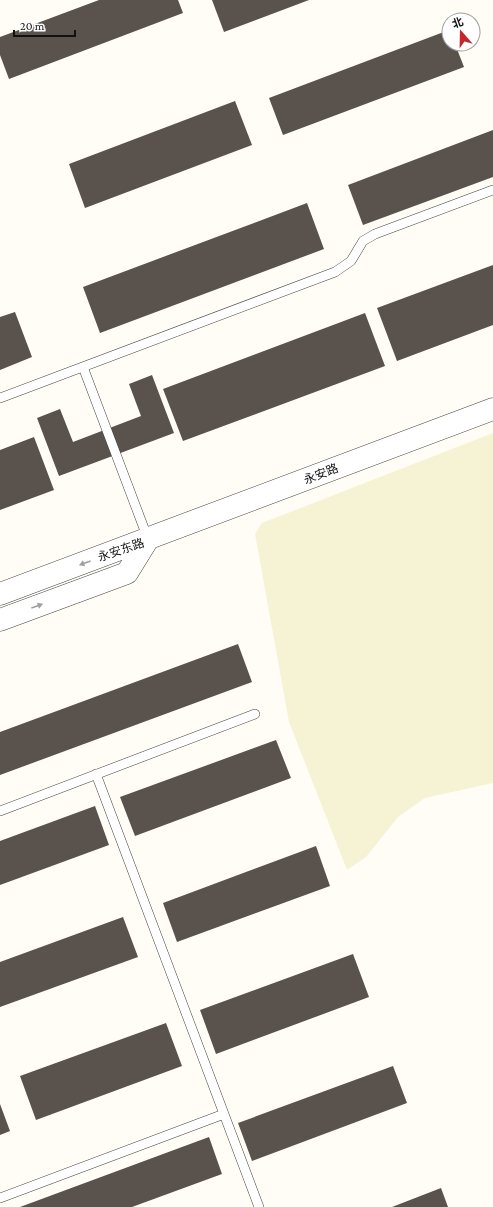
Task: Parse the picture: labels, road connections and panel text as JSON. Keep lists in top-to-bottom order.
{
  "streets": {
    "street": ["永安路", "永安东路"]
  },
  "crossings": [
    ["永安路", "永安东路"]
  ],
  "scale_bar": "20 m",
  "north": "top"
}
